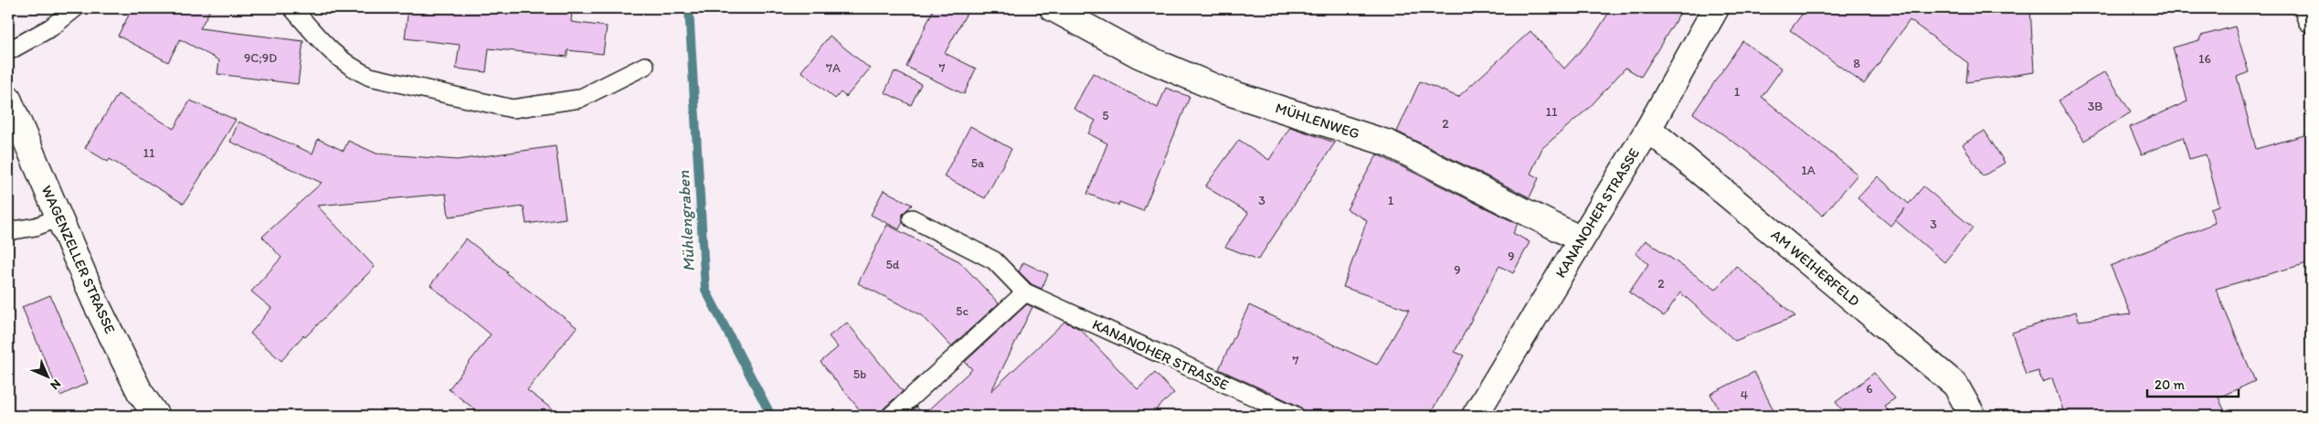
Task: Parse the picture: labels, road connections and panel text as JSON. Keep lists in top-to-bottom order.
{
  "streets": {
    "street": [
      "MÜHLENWEG",
      "KANANOHER STRASSE",
      "WAGENZELLER STRASSE",
      "AM WEIHERFELD"
    ]
  },
  "crossings": [
    ["MÜHLENWEG", "KANANOHER STRASSE"],
    ["KANANOHER STRASSE", "AM WEIHERFELD"]
  ],
  "water": ["Mühlengraben"],
  "house_numbers": [
    "9C;9D",
    "16",
    "8",
    "7A",
    "7",
    "1",
    "3B",
    "11",
    "5",
    "2",
    "11",
    "5a",
    "1A",
    "3",
    "1",
    "3",
    "9",
    "5d",
    "9",
    "2",
    "5c",
    "7",
    "5b",
    "6",
    "4"
  ],
  "scale_bar": "20 m",
  "north": "bottom right"
}
